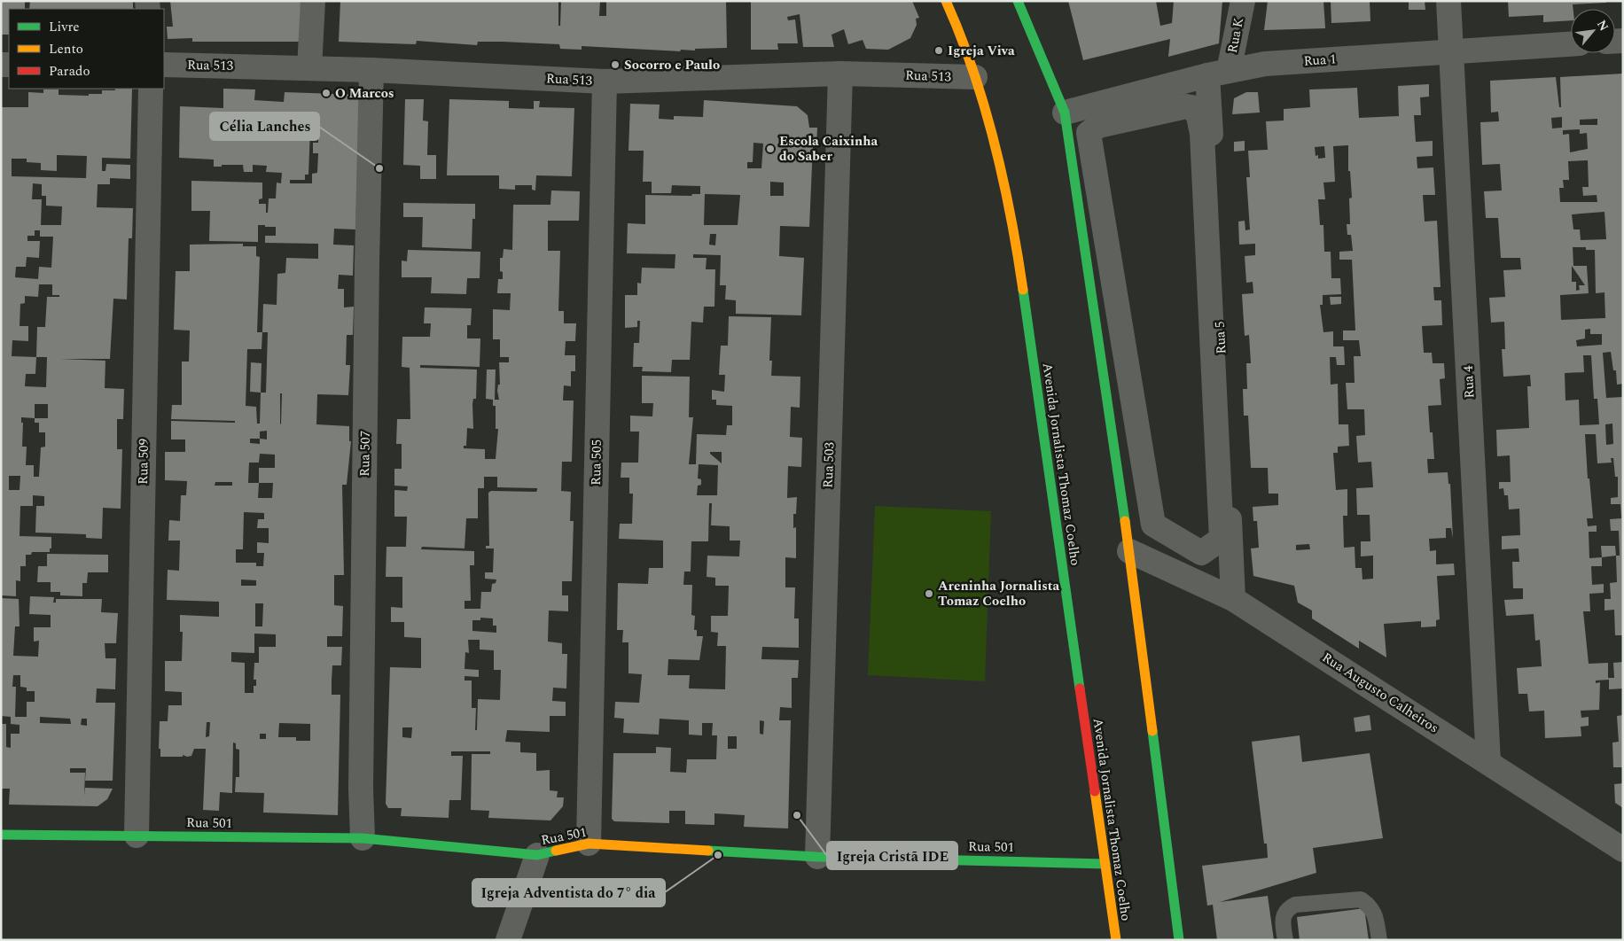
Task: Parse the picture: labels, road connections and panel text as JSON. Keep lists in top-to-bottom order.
{
  "streets": {
    "main road": ["Avenida Jornalista Thomaz Coelho", "Rua 501"],
    "street": [
      "Rua K",
      "Rua 1",
      "Rua 513",
      "Rua 5",
      "Rua 4",
      "Rua 507",
      "Rua 509",
      "Rua 505",
      "Rua 503",
      "Rua Augusto Calheiros"
    ]
  },
  "crossings": [
    ["Rua K", "Rua 1"],
    ["Rua K", "Rua 5"],
    ["Rua 1", "Rua 5"],
    ["Rua 1", "Rua 4"],
    ["Rua 513", "Rua 507"],
    ["Rua 513", "Rua 505"],
    ["Rua 513", "Avenida Jornalista Thomaz Coelho"],
    ["Rua 513", "Rua 503"],
    ["Rua 5", "Rua Augusto Calheiros"],
    ["Rua 4", "Rua Augusto Calheiros"],
    ["Rua 507", "Rua 501"],
    ["Rua 509", "Rua 501"],
    ["Rua 505", "Rua 501"],
    ["Avenida Jornalista Thomaz Coelho", "Rua 501"],
    ["Rua 503", "Rua 501"]
  ],
  "places": [
    "Igreja Viva",
    "Socorro e Paulo",
    "O Marcos",
    "Escola Caixinha do Saber",
    "Célia Lanches",
    "Areninha Jornalista Tomaz Coelho",
    "Igreja Cristã IDE",
    "Igreja Adventista do 7° dia"
  ],
  "legend": ["Livre", "Lento", "Parado"],
  "north": "top right"
}
